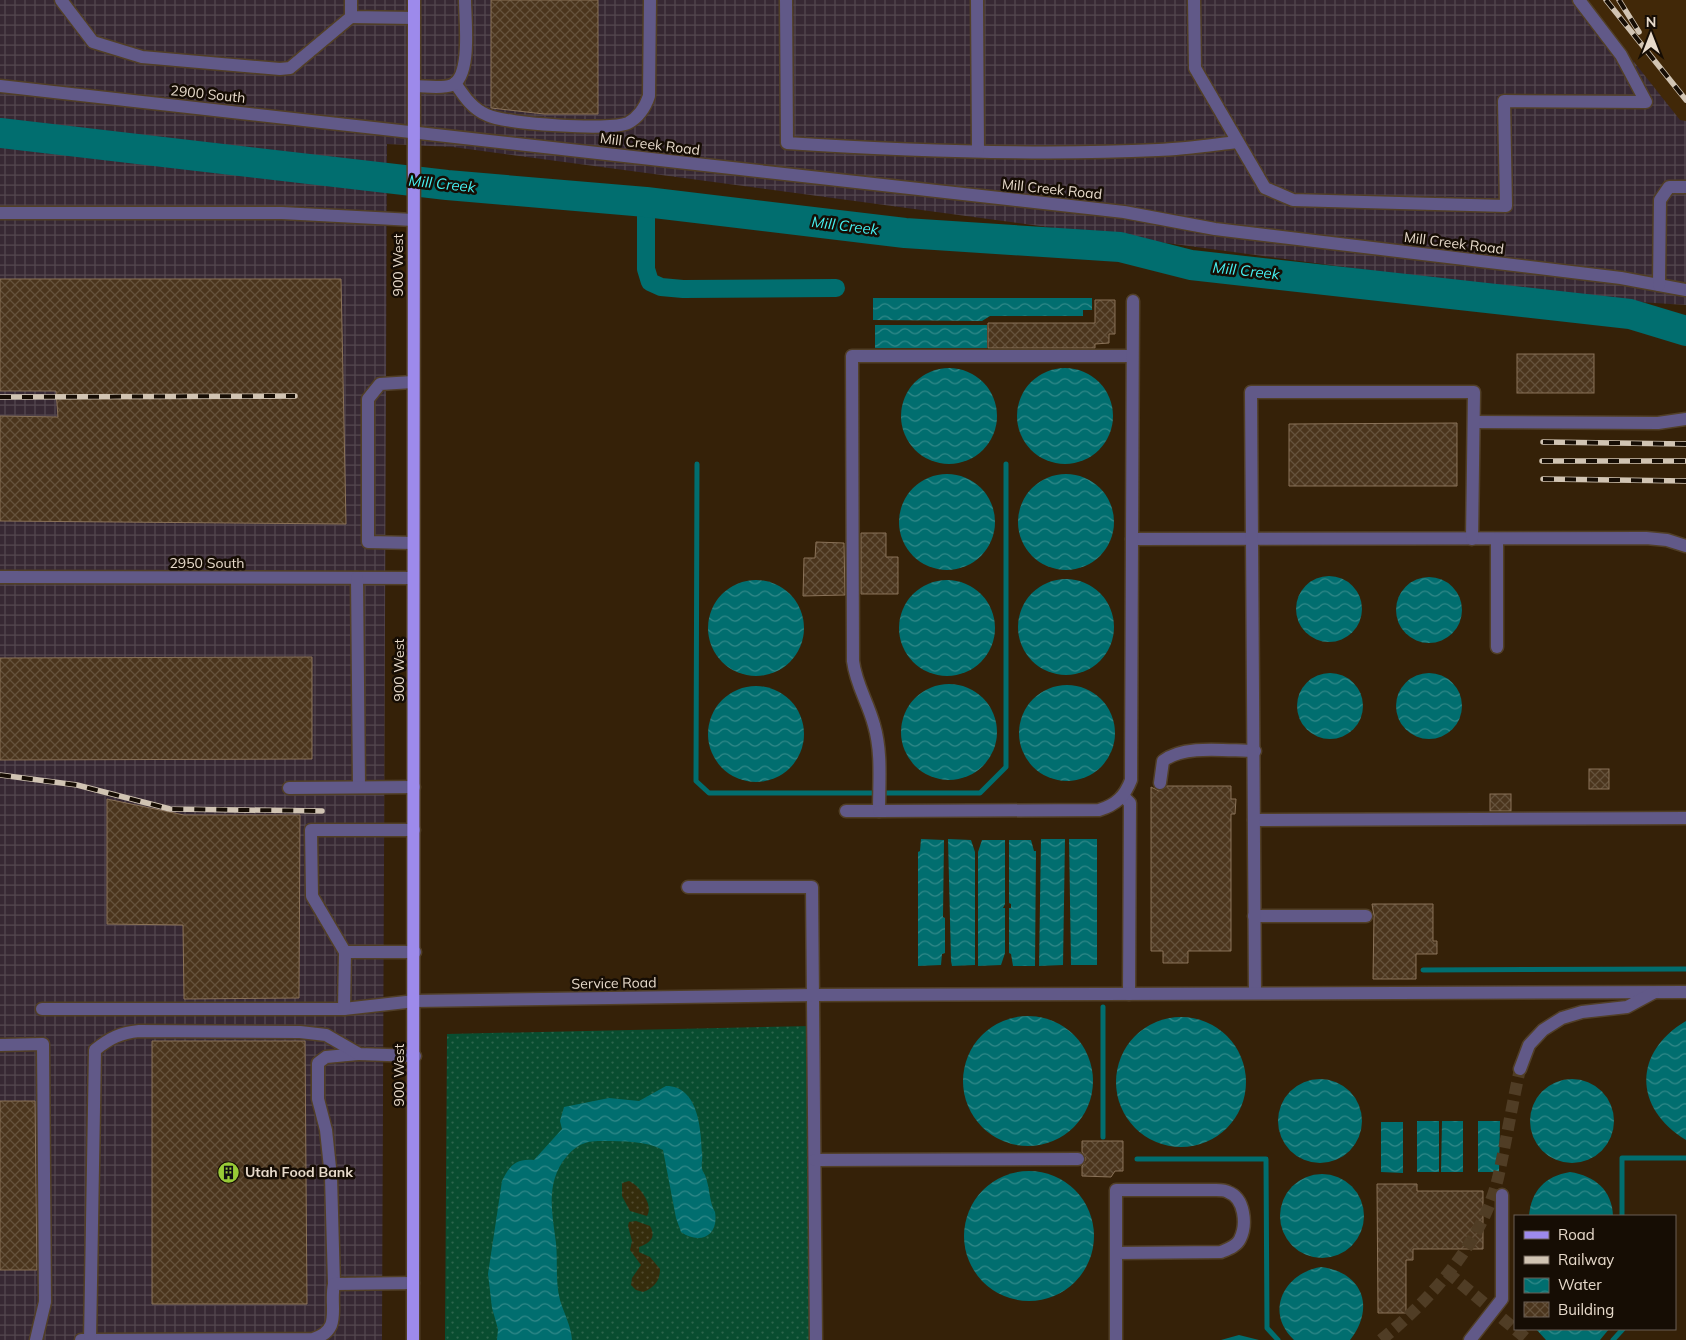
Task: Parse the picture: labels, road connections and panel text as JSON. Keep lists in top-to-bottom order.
{
  "streets": {
    "main road": ["900 West"],
    "street": [
      "2900 South",
      "Mill Creek Road",
      "2950 South",
      "Service Road"
    ]
  },
  "crossings": [
    ["2900 South", "Mill Creek Road"],
    ["2900 South", "900 West"],
    ["Mill Creek Road", "900 West"],
    ["900 West", "2950 South"],
    ["900 West", "Service Road"]
  ],
  "water": ["Mill Creek"],
  "places": {
    "building": ["Utah Food Bank"]
  },
  "legend": [
    "Road",
    "Railway",
    "Water",
    "Building"
  ],
  "north": "top"
}
